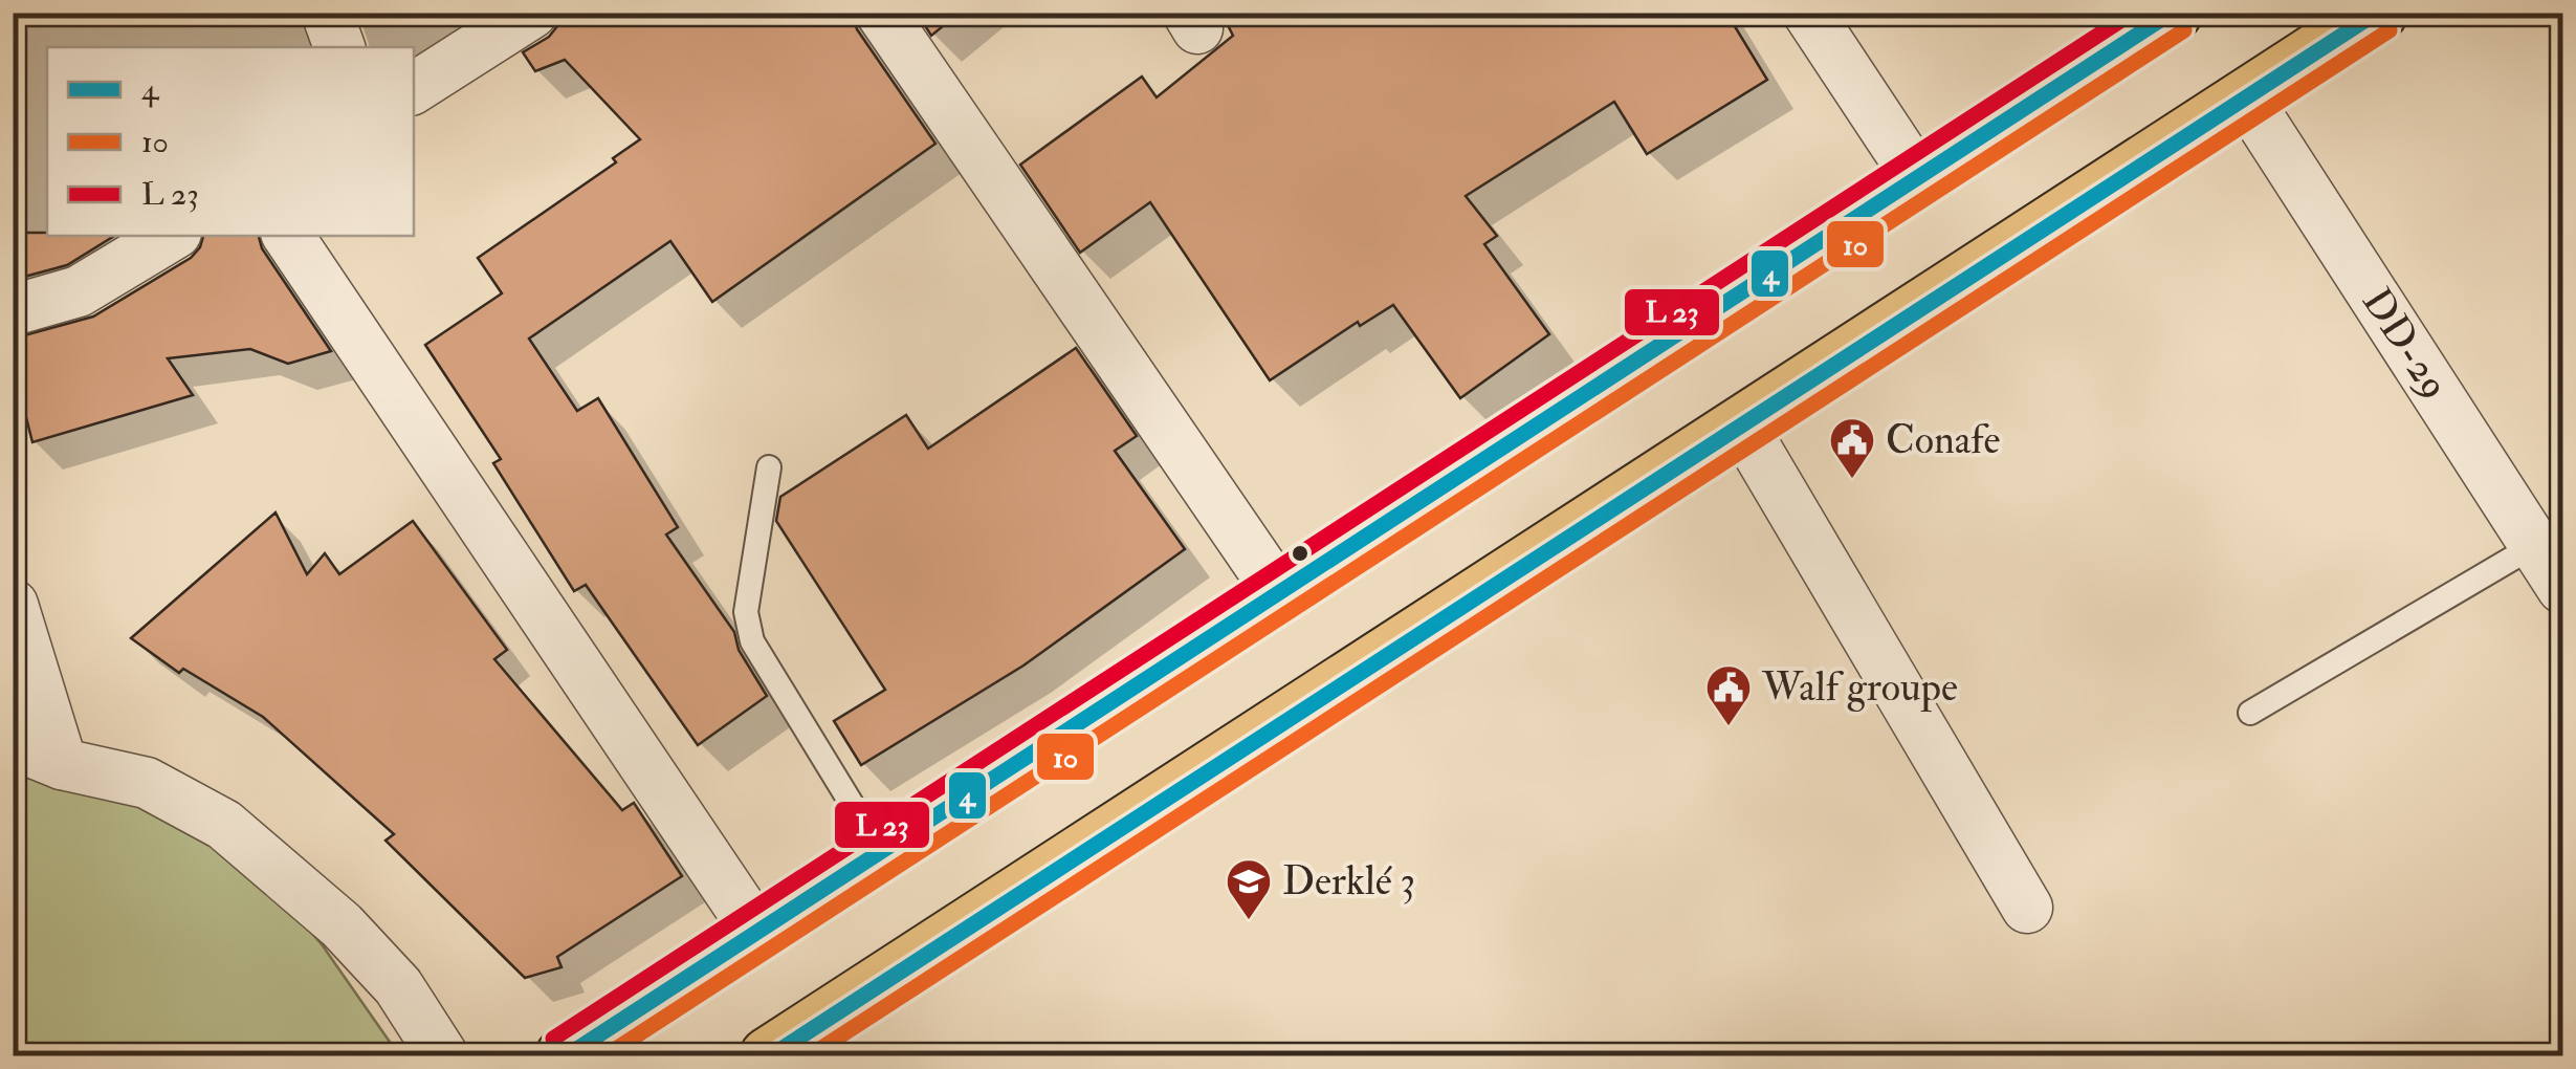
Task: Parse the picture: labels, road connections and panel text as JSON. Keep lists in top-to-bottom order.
{
  "streets": {
    "street": ["DD-29"]
  },
  "places": {
    "public building": ["Conafe", "Walf groupe"],
    "school or university": ["Derklé 3"]
  },
  "lines": ["transit line 4", "transit line 10"],
  "legend": ["4", "10", "L 23"]
}
